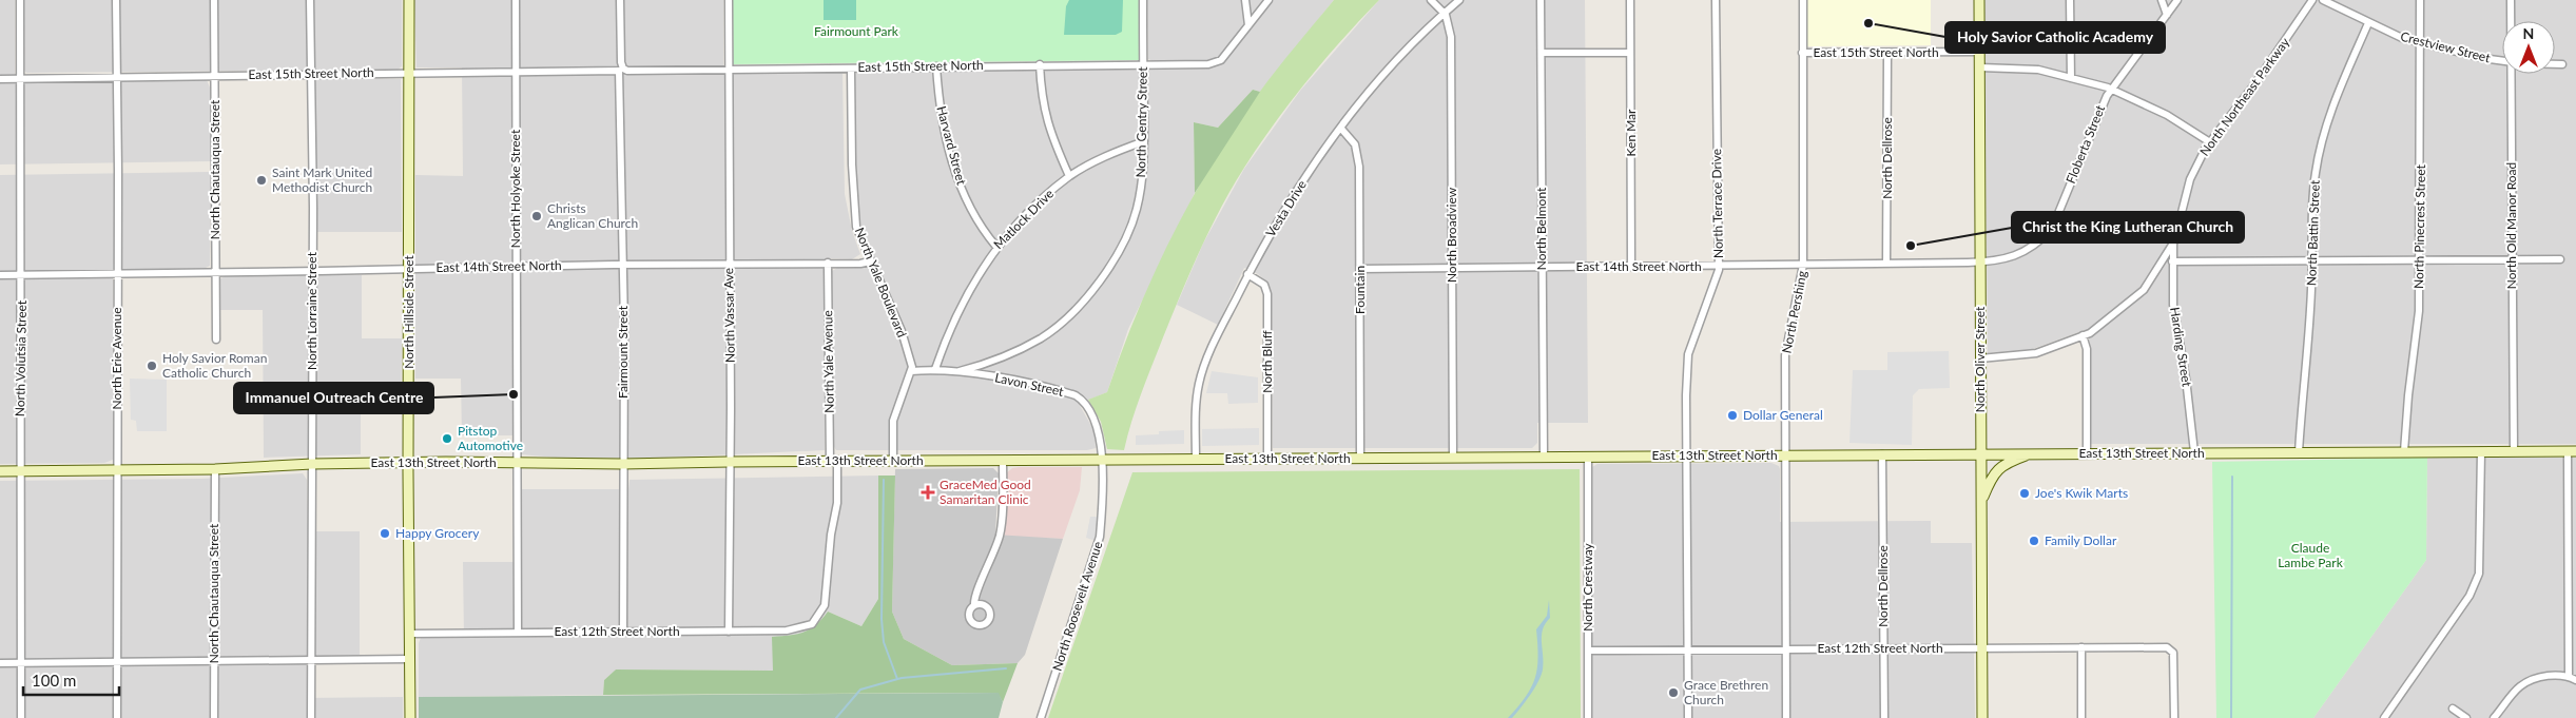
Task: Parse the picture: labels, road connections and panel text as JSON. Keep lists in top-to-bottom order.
{
  "streets": {
    "main road": ["North Hillside Street", "North Oliver Street", "East 13th Street North"],
    "street": [
      "Crestview Street",
      "East 15th Street North",
      "North Northeast Parkway",
      "North Gentry Street",
      "Ken Mar",
      "Floberta Street",
      "Harvard Street",
      "North Dellrose",
      "North Chautauqua Street",
      "North Holyoke Street",
      "North Terrace Drive",
      "Vesta Drive",
      "Matlock Drive",
      "North Old Manor Road",
      "North Pinecrest Street",
      "North Belmont",
      "North Battin Street",
      "North Broadview",
      "East 14th Street North",
      "North Yale Boulevard",
      "Fountain",
      "North Lorraine Street",
      "North Pershing",
      "North Vassar Ave",
      "Harding Street",
      "Fairmount Street",
      "North Volutsia Street",
      "North Erie Avenue",
      "North Yale Avenue",
      "North Bluff",
      "Lavon Street",
      "North Crestway",
      "North Roosevelt Avenue",
      "East 12th Street North"
    ]
  },
  "crossings": [
    ["Crestview Street", "North Pinecrest Street"],
    ["Crestview Street", "North Battin Street"],
    ["East 15th Street North", "North Gentry Street"],
    ["East 15th Street North", "Harvard Street"],
    ["East 15th Street North", "North Dellrose"],
    ["East 15th Street North", "North Chautauqua Street"],
    ["East 15th Street North", "North Holyoke Street"],
    ["East 15th Street North", "North Yale Boulevard"],
    ["East 15th Street North", "North Lorraine Street"],
    ["East 15th Street North", "North Hillside Street"],
    ["East 15th Street North", "North Pershing"],
    ["East 15th Street North", "North Vassar Ave"],
    ["East 15th Street North", "Fairmount Street"],
    ["East 15th Street North", "North Volutsia Street"],
    ["East 15th Street North", "North Erie Avenue"],
    ["East 15th Street North", "North Oliver Street"],
    ["North Northeast Parkway", "Harding Street"],
    ["North Northeast Parkway", "North Oliver Street"],
    ["North Gentry Street", "Matlock Drive"],
    ["North Gentry Street", "Lavon Street"],
    ["Ken Mar", "East 14th Street North"],
    ["Floberta Street", "East 14th Street North"],
    ["Floberta Street", "North Oliver Street"],
    ["Harvard Street", "Matlock Drive"],
    ["North Dellrose", "East 14th Street North"],
    ["North Dellrose", "East 13th Street North"],
    ["North Dellrose", "East 12th Street North"],
    ["North Chautauqua Street", "East 14th Street North"],
    ["North Chautauqua Street", "East 13th Street North"],
    ["North Holyoke Street", "East 14th Street North"],
    ["North Holyoke Street", "East 13th Street North"],
    ["North Holyoke Street", "East 12th Street North"],
    ["North Terrace Drive", "East 14th Street North"],
    ["North Terrace Drive", "East 13th Street North"],
    ["North Terrace Drive", "East 12th Street North"],
    ["Vesta Drive", "North Broadview"],
    ["Vesta Drive", "Fountain"],
    ["Vesta Drive", "North Bluff"],
    ["Vesta Drive", "East 13th Street North"],
    ["Matlock Drive", "Lavon Street"],
    ["North Old Manor Road", "East 13th Street North"],
    ["North Pinecrest Street", "East 13th Street North"],
    ["North Belmont", "East 14th Street North"],
    ["North Belmont", "East 13th Street North"],
    ["North Battin Street", "East 13th Street North"],
    ["North Broadview", "East 14th Street North"],
    ["North Broadview", "East 13th Street North"],
    ["East 14th Street North", "North Yale Boulevard"],
    ["East 14th Street North", "Fountain"],
    ["East 14th Street North", "North Lorraine Street"],
    ["East 14th Street North", "North Hillside Street"],
    ["East 14th Street North", "North Pershing"],
    ["East 14th Street North", "North Vassar Ave"],
    ["East 14th Street North", "Fairmount Street"],
    ["East 14th Street North", "North Volutsia Street"],
    ["East 14th Street North", "North Erie Avenue"],
    ["East 14th Street North", "North Oliver Street"],
    ["East 14th Street North", "North Yale Avenue"],
    ["North Yale Boulevard", "Lavon Street"],
    ["Fountain", "East 13th Street North"],
    ["North Lorraine Street", "East 13th Street North"],
    ["North Hillside Street", "East 13th Street North"],
    ["North Hillside Street", "East 12th Street North"],
    ["North Pershing", "East 13th Street North"],
    ["North Pershing", "East 12th Street North"],
    ["North Vassar Ave", "East 13th Street North"],
    ["North Vassar Ave", "East 12th Street North"],
    ["Harding Street", "East 13th Street North"],
    ["Fairmount Street", "East 13th Street North"],
    ["Fairmount Street", "East 12th Street North"],
    ["North Volutsia Street", "East 13th Street North"],
    ["North Erie Avenue", "East 13th Street North"],
    ["North Oliver Street", "East 13th Street North"],
    ["North Oliver Street", "East 12th Street North"],
    ["North Yale Avenue", "East 13th Street North"],
    ["North Yale Avenue", "East 12th Street North"],
    ["North Bluff", "East 13th Street North"],
    ["Lavon Street", "East 13th Street North"],
    ["Lavon Street", "North Roosevelt Avenue"],
    ["East 13th Street North", "North Crestway"],
    ["East 13th Street North", "North Roosevelt Avenue"],
    ["North Crestway", "East 12th Street North"]
  ],
  "parks": ["Fairmount Park", "Claude Lambe Park"],
  "places": {
    "other": [
      "Holy Savior Catholic Academy",
      "Saint Mark United Methodist Church",
      "Christs Anglican Church",
      "Christ the King Lutheran Church",
      "Holy Savior Roman Catholic Church",
      "Immanuel Outreach Centre",
      "Dollar General",
      "Pitstop Automotive",
      "Joe's Kwik Marts",
      "Happy Grocery",
      "Family Dollar",
      "Grace Brethren Church"
    ],
    "health": ["GraceMed Good Samaritan Clinic"]
  },
  "scale_bar": "100 m",
  "north": "top"
}
